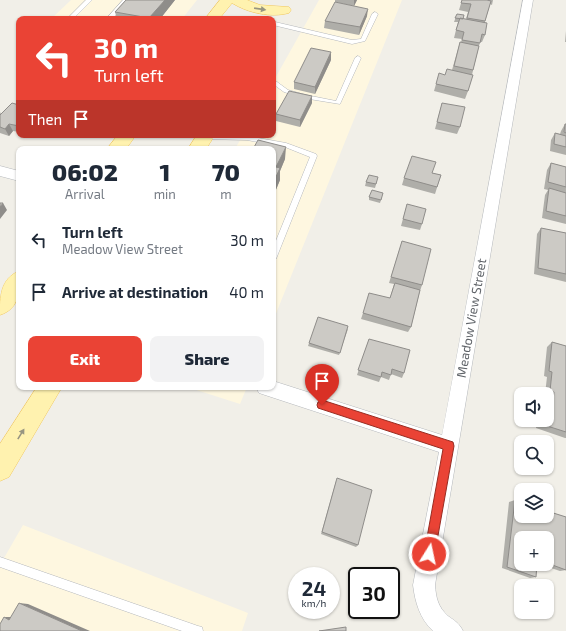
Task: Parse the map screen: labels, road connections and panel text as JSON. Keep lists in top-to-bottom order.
{
  "streets": {
    "street": ["Meadow View Street"]
  },
  "page": {
    "turn": ["30 m", "Turn left"],
    "then": "Then",
    "eta": [
      "06:02",
      "Arrival",
      "1",
      "min",
      "70",
      "m"
    ],
    "list": [
      {
        "name": "Turn left",
        "note": "Meadow View Street",
        "value": "30 m"
      },
      {
        "name": "Arrive at destination",
        "value": "40 m"
      }
    ],
    "buttons": ["Exit", "Share"],
    "map_buttons": ["+", "−"],
    "speed": "24 km/h",
    "limit": "30"
  }
}
